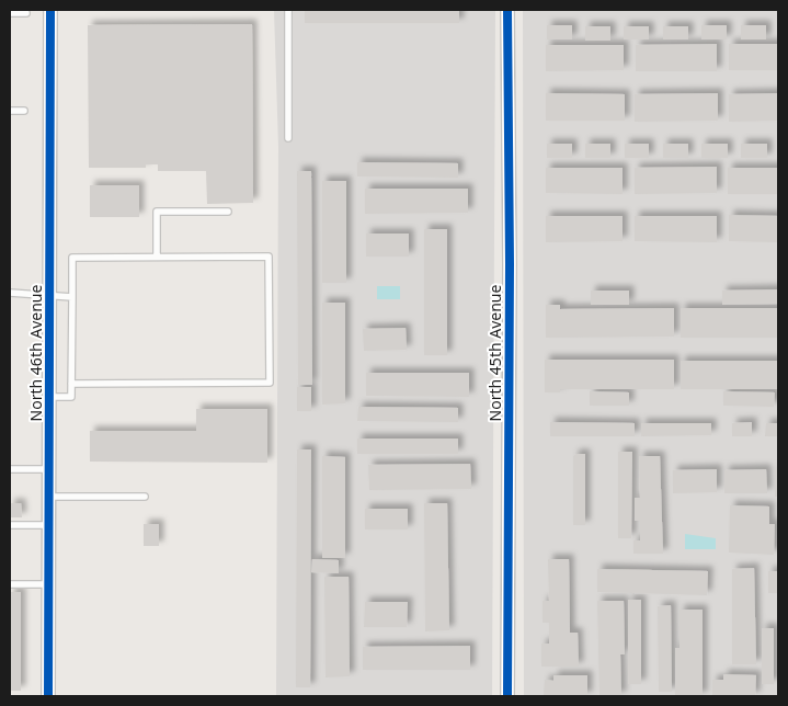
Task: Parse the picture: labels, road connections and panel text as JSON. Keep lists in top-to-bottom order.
{
  "streets": {
    "street": ["North 46th Avenue", "North 45th Avenue"]
  }
}
